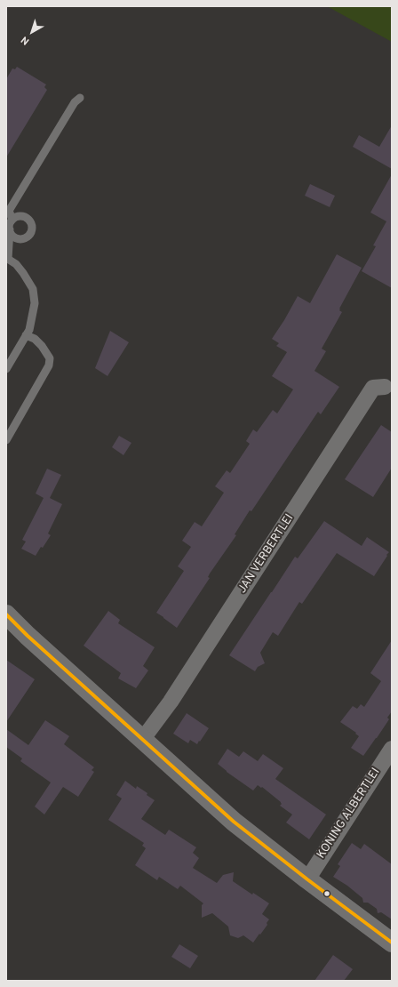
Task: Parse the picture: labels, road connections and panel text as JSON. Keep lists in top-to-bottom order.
{
  "streets": {
    "street": ["JAN VERBERTLEI", "KONING ALBERTLEI"]
  },
  "north": "bottom left"
}
